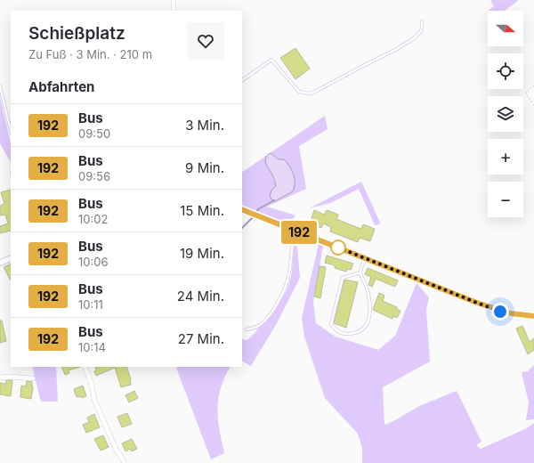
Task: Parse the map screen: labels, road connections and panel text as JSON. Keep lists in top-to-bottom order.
{
  "lines": ["bus line 192"],
  "north": "right",
  "page": {
    "on_map": "192",
    "map_buttons": ["+", "−"],
    "heading": [
      ["Schießplatz", "Zu Fuß · 3 Min. · 210 m"],
      "Abfahrten"
    ],
    "list": [
      {
        "mark": "192",
        "name": "Bus",
        "note": "09:50",
        "value": "3 Min."
      },
      {
        "mark": "192",
        "name": "Bus",
        "note": "09:56",
        "value": "9 Min."
      },
      {
        "mark": "192",
        "name": "Bus",
        "note": "10:02",
        "value": "15 Min."
      },
      {
        "mark": "192",
        "name": "Bus",
        "note": "10:06",
        "value": "19 Min."
      },
      {
        "mark": "192",
        "name": "Bus",
        "note": "10:11",
        "value": "24 Min."
      },
      {
        "mark": "192",
        "name": "Bus",
        "note": "10:14",
        "value": "27 Min."
      }
    ]
  }
}
